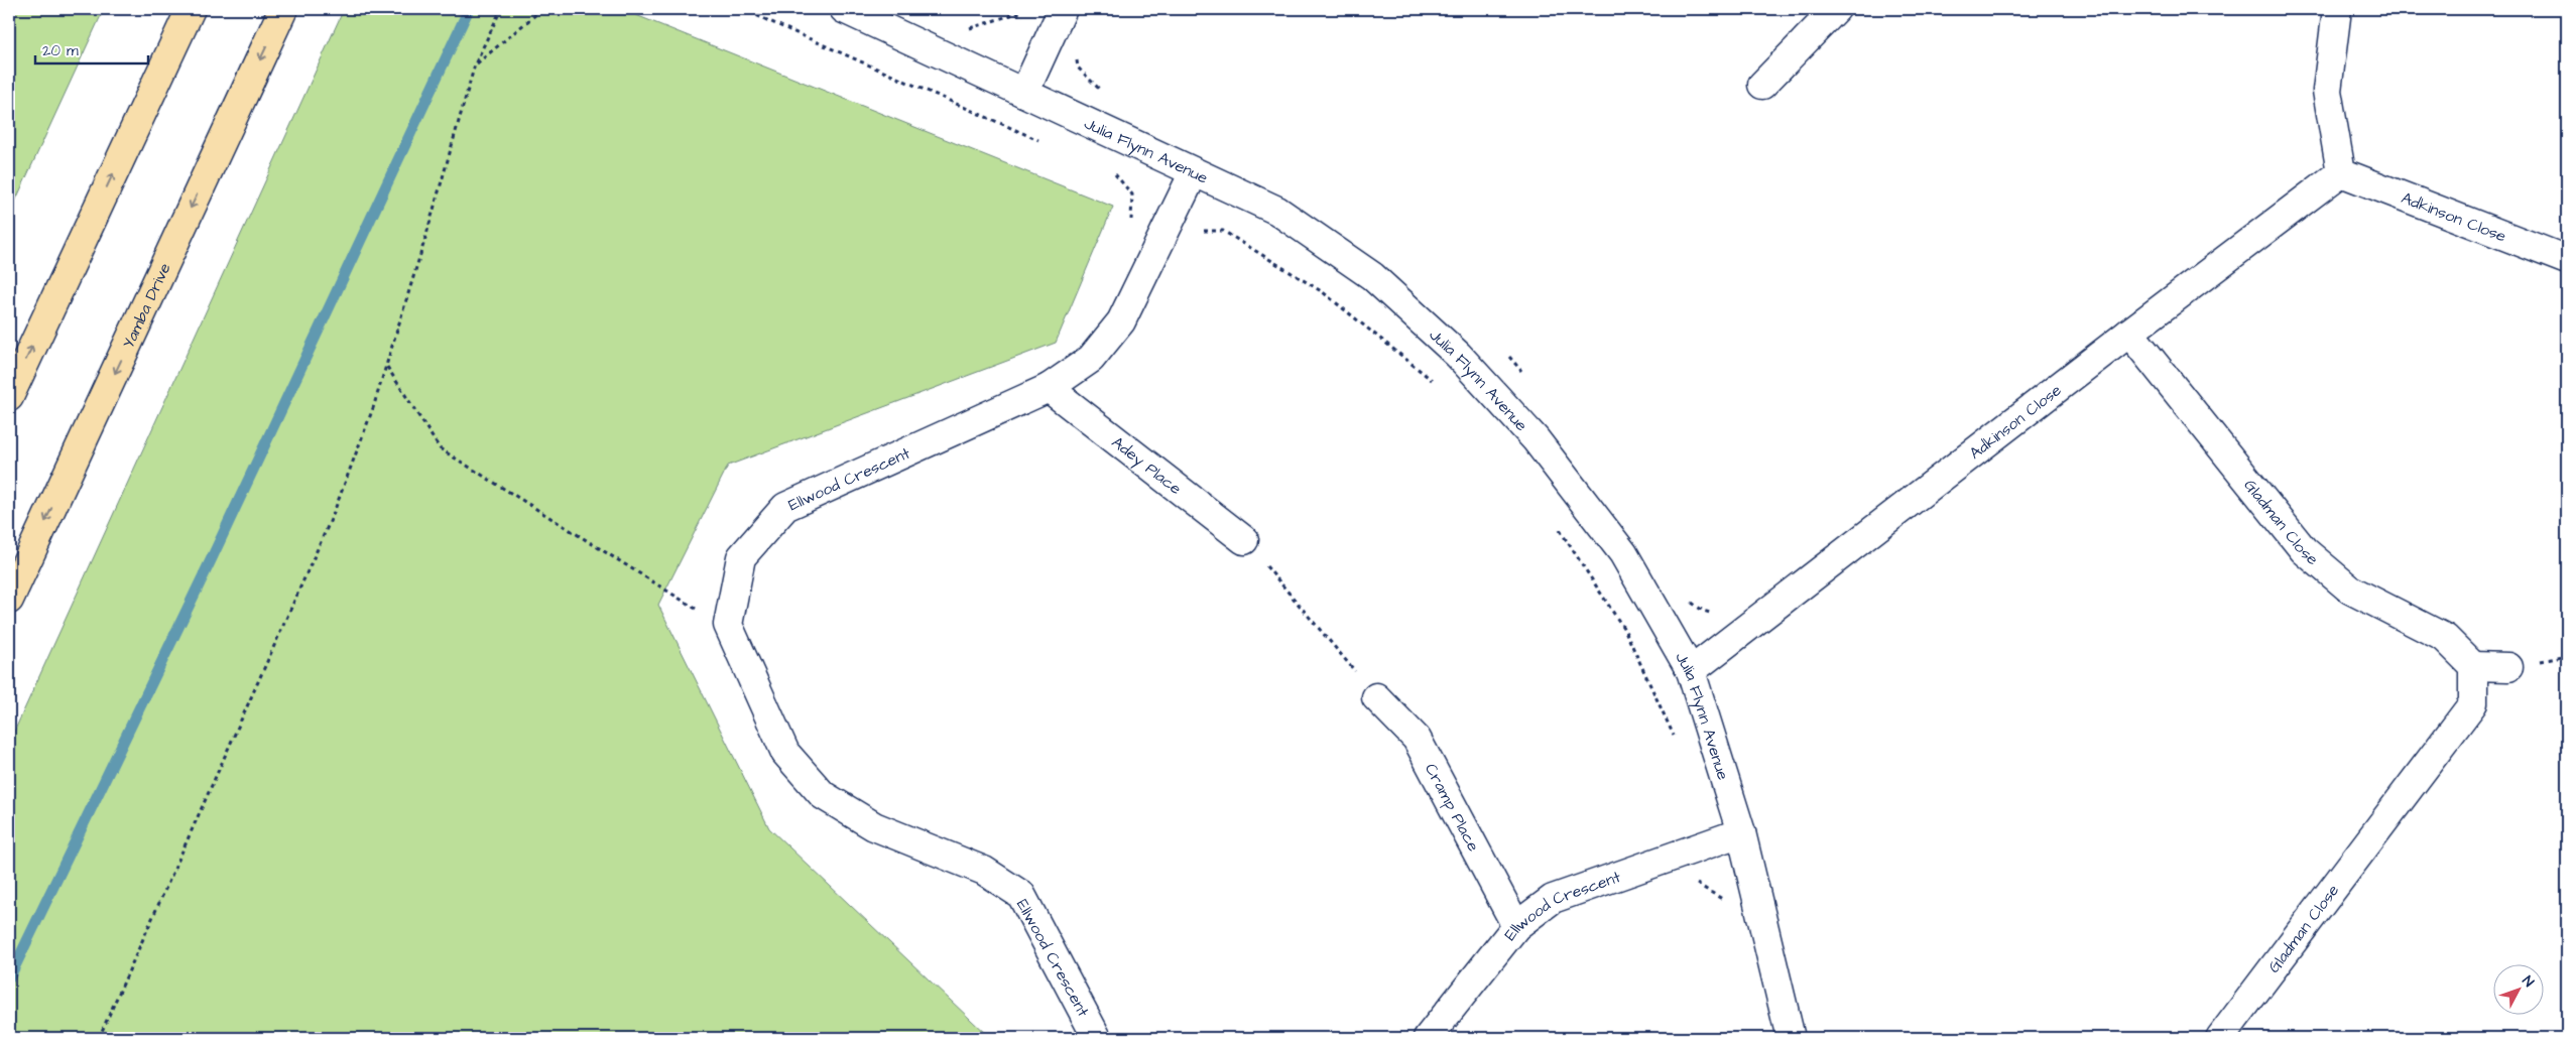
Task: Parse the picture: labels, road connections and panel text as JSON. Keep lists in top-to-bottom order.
{
  "streets": {
    "main road": ["Yamba Drive"],
    "street": [
      "Julia Flynn Avenue",
      "Adkinson Close",
      "Adey Place",
      "Ellwood Crescent",
      "Gladman Close",
      "Cramp Place"
    ]
  },
  "crossings": [
    ["Julia Flynn Avenue", "Adkinson Close"],
    ["Julia Flynn Avenue", "Ellwood Crescent"],
    ["Adkinson Close", "Gladman Close"],
    ["Adey Place", "Ellwood Crescent"],
    ["Ellwood Crescent", "Cramp Place"]
  ],
  "scale_bar": "20 m",
  "north": "top right"
}
